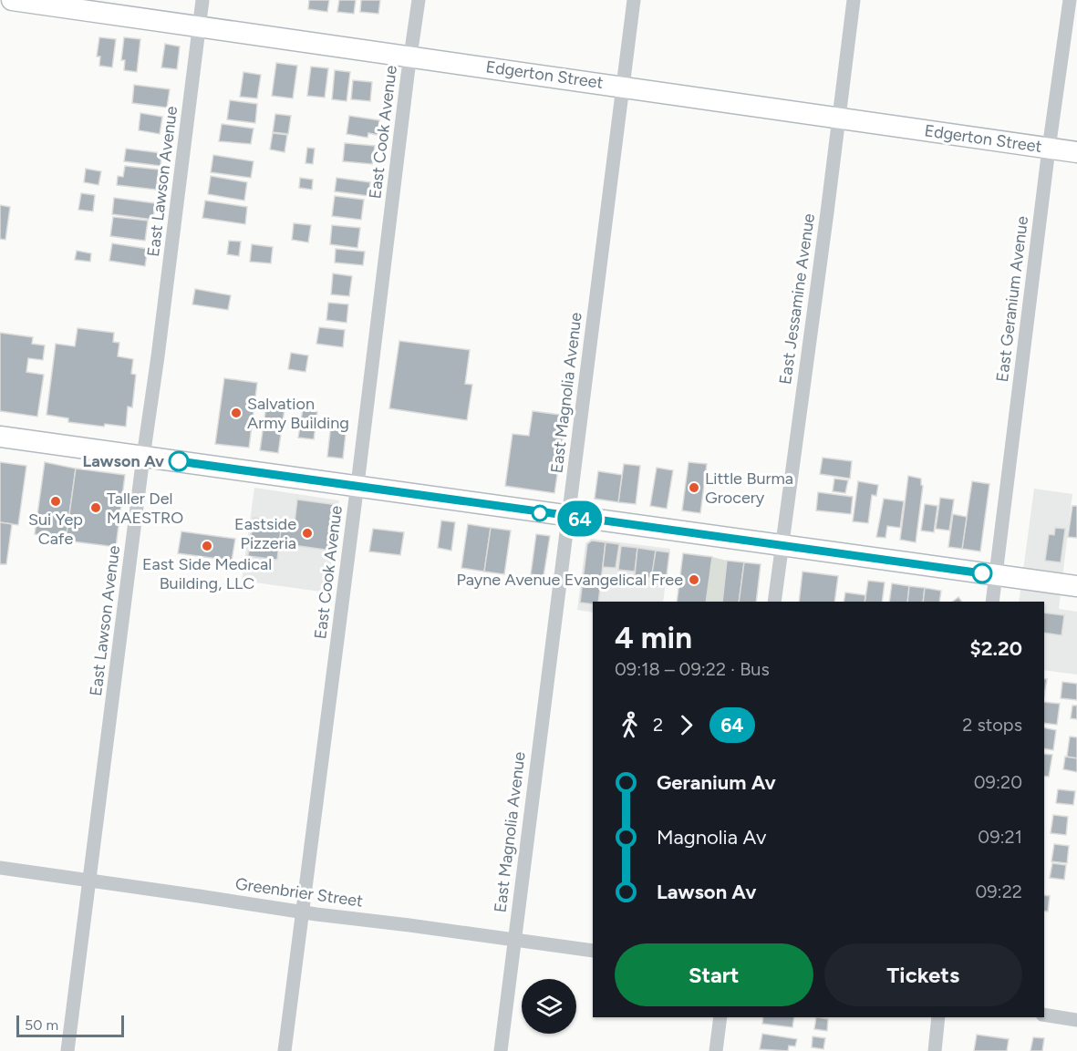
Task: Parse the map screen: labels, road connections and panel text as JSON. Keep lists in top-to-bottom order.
{
  "streets": {
    "street": [
      "Edgerton Street",
      "East Cook Avenue",
      "East Lawson Avenue",
      "East Jessamine Avenue",
      "East Geranium Avenue",
      "East Magnolia Avenue",
      "Greenbrier Street"
    ]
  },
  "crossings": [
    ["Edgerton Street", "East Cook Avenue"],
    ["Edgerton Street", "East Lawson Avenue"],
    ["Edgerton Street", "East Jessamine Avenue"],
    ["Edgerton Street", "East Geranium Avenue"],
    ["Edgerton Street", "East Magnolia Avenue"],
    ["East Cook Avenue", "Greenbrier Street"],
    ["East Lawson Avenue", "Greenbrier Street"],
    ["East Magnolia Avenue", "Greenbrier Street"]
  ],
  "places": [
    "Salvation Army Building",
    "Lawson Av",
    "Little Burma Grocery",
    "Sui Yep Cafe",
    "Taller Del MAESTRO",
    "Eastside Pizzeria",
    "East Side Medical Building, LLC",
    "Payne Avenue Evangelical Free"
  ],
  "lines": ["bus line 64"],
  "scale_bar": "50 m",
  "page": {
    "on_map": "64",
    "heading": ["4 min", "09:18 – 09:22 · Bus", "$2.20"],
    "legs": ["2", "64", "2 stops"],
    "list": [
      {
        "name": "Geranium Av",
        "value": "09:20"
      },
      {
        "name": "Magnolia Av",
        "value": "09:21"
      },
      {
        "name": "Lawson Av",
        "value": "09:22"
      }
    ],
    "buttons": ["Start", "Tickets"],
    "scale": "50 m"
  }
}
